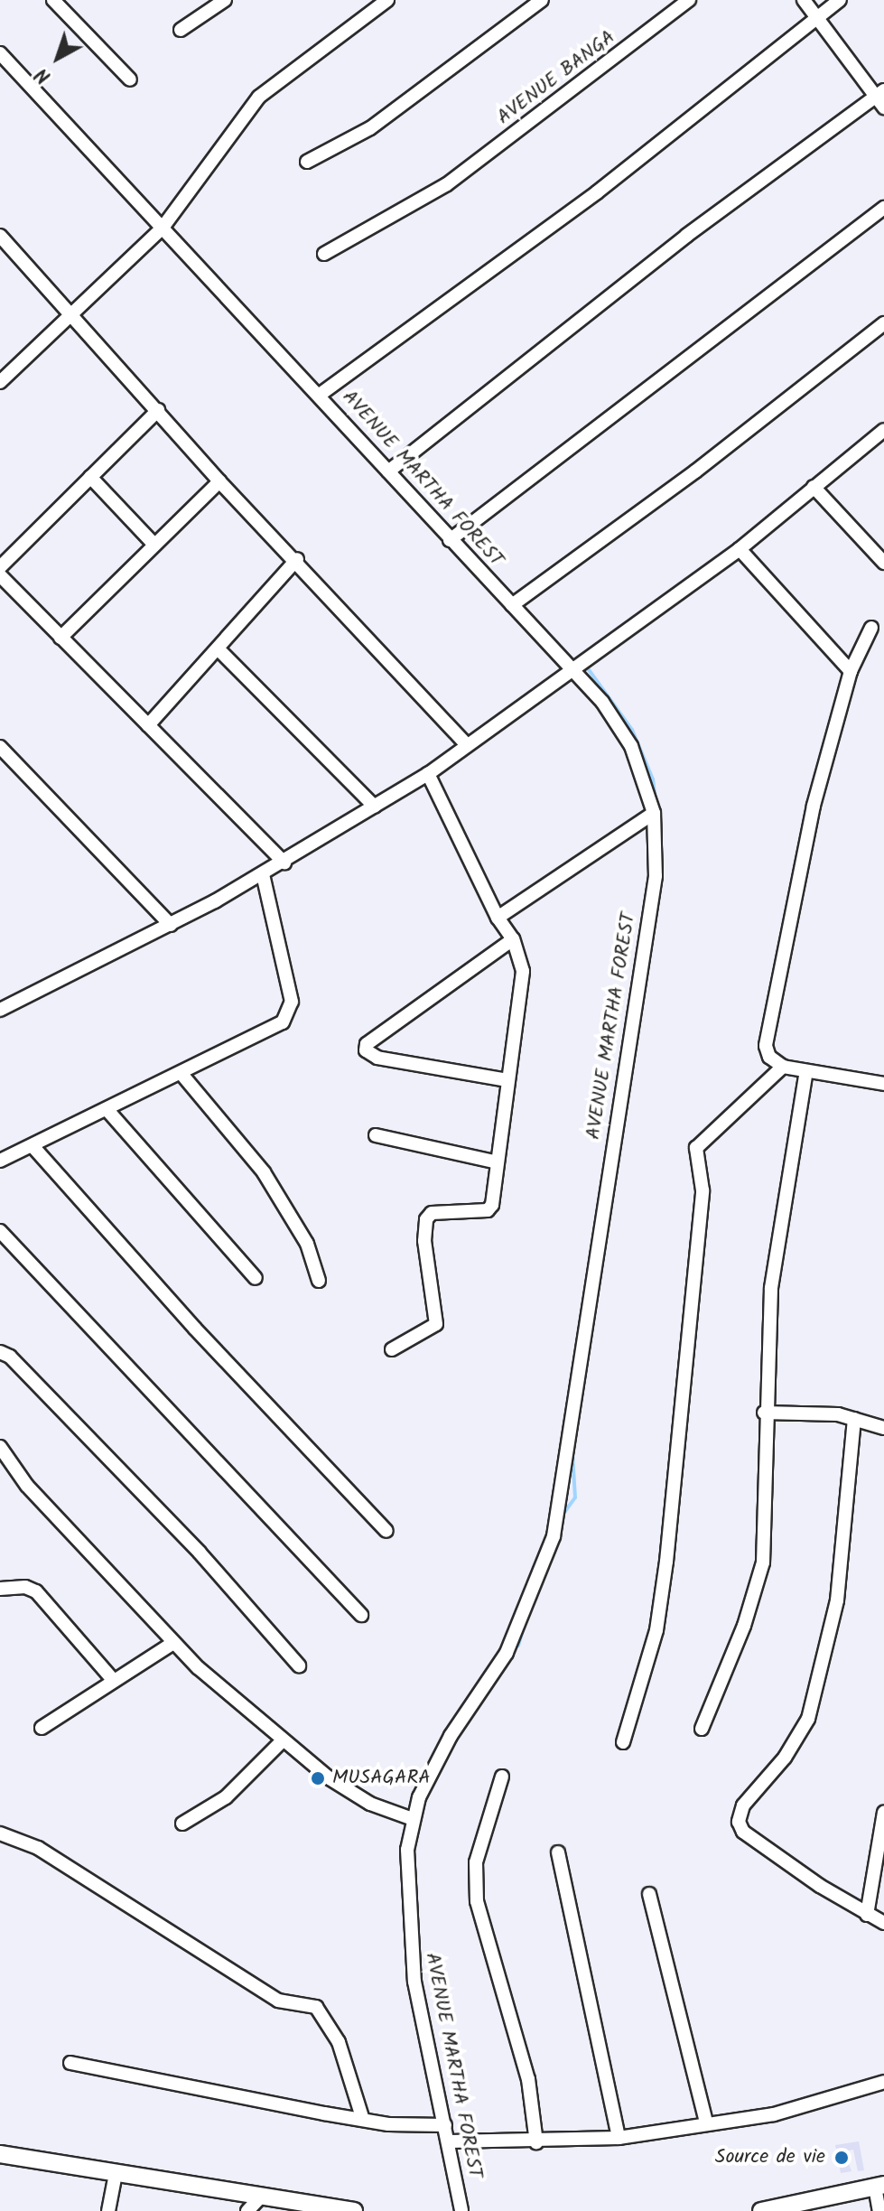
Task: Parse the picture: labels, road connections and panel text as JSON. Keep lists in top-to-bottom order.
{
  "streets": {
    "street": ["AVENUE BANGA", "AVENUE MARTHA FOREST"]
  },
  "places": ["MUSAGARA", "Source de vie"],
  "north": "bottom left"
}
